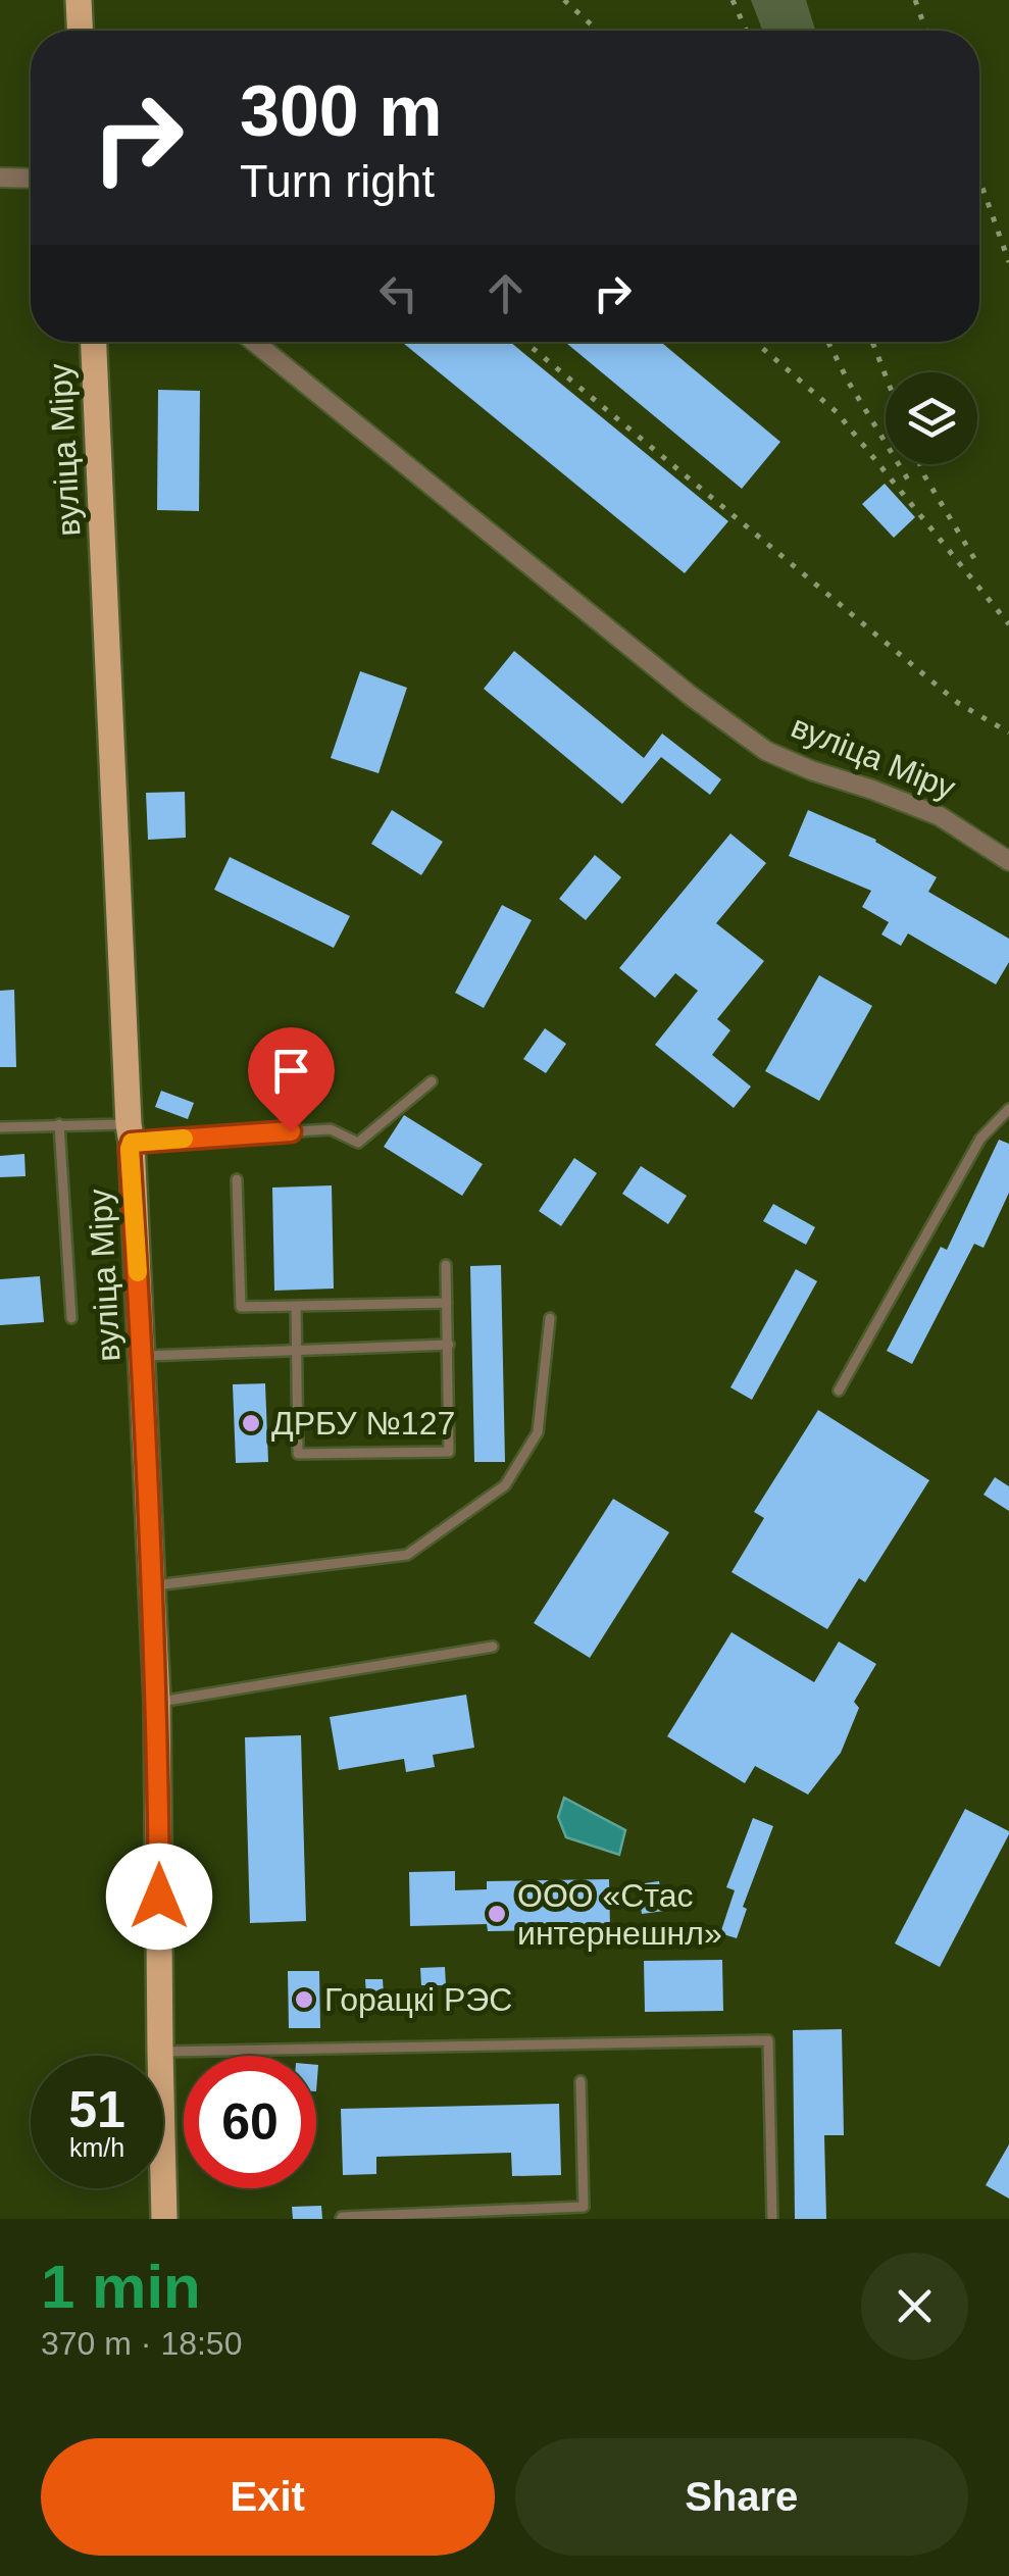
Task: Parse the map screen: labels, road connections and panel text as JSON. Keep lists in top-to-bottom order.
{
  "streets": {
    "main road": ["вуліца Міру"]
  },
  "places": ["ДРБУ №127", "ООО «Стас интернешнл»", "Горацкі РЭС"],
  "page": {
    "turn": ["300 m", "Turn right"],
    "speed": "51 km/h",
    "limit": "60",
    "heading": ["1 min", "370 m · 18:50"],
    "buttons": ["Exit", "Share"]
  }
}
